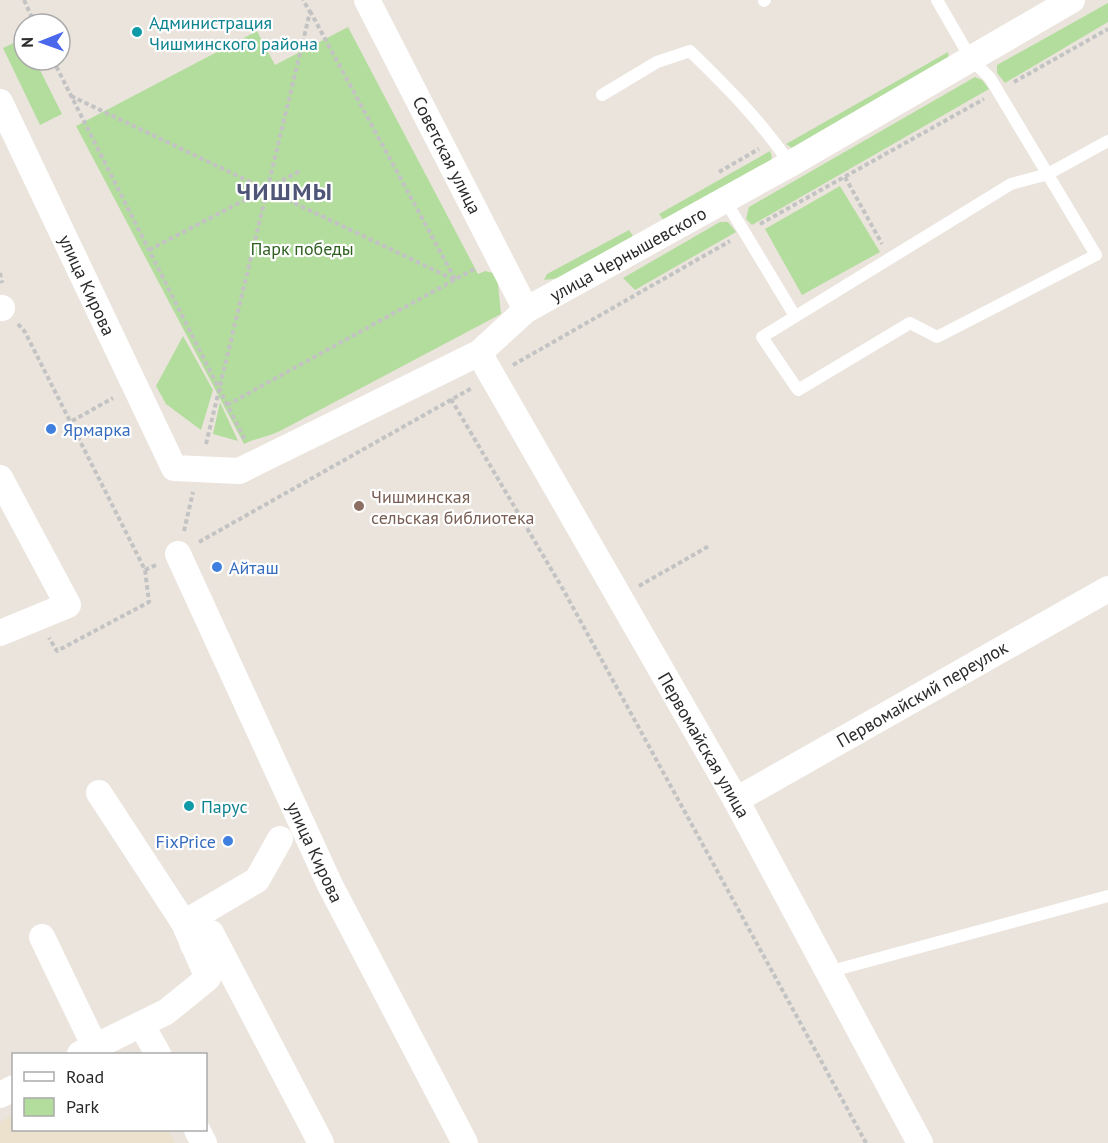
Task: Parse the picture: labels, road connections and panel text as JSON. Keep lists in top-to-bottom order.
{
  "streets": {
    "street": [
      "Советская улица",
      "улица Чернышевского",
      "улица Кирова",
      "Первомайский переулок",
      "Первомайская улица"
    ]
  },
  "crossings": [
    ["Советская улица", "улица Чернышевского"],
    ["улица Чернышевского", "улица Кирова"],
    ["улица Чернышевского", "Первомайская улица"],
    ["Первомайский переулок", "Первомайская улица"]
  ],
  "districts": ["ЧИШМЫ"],
  "parks": ["Парк победы"],
  "places": [
    "Администрация Чишминского района",
    "Ярмарка",
    "Чишминская сельская библиотека",
    "Айташ",
    "Парус",
    "FixPrice"
  ],
  "legend": ["Road", "Park"],
  "north": "left"
}
